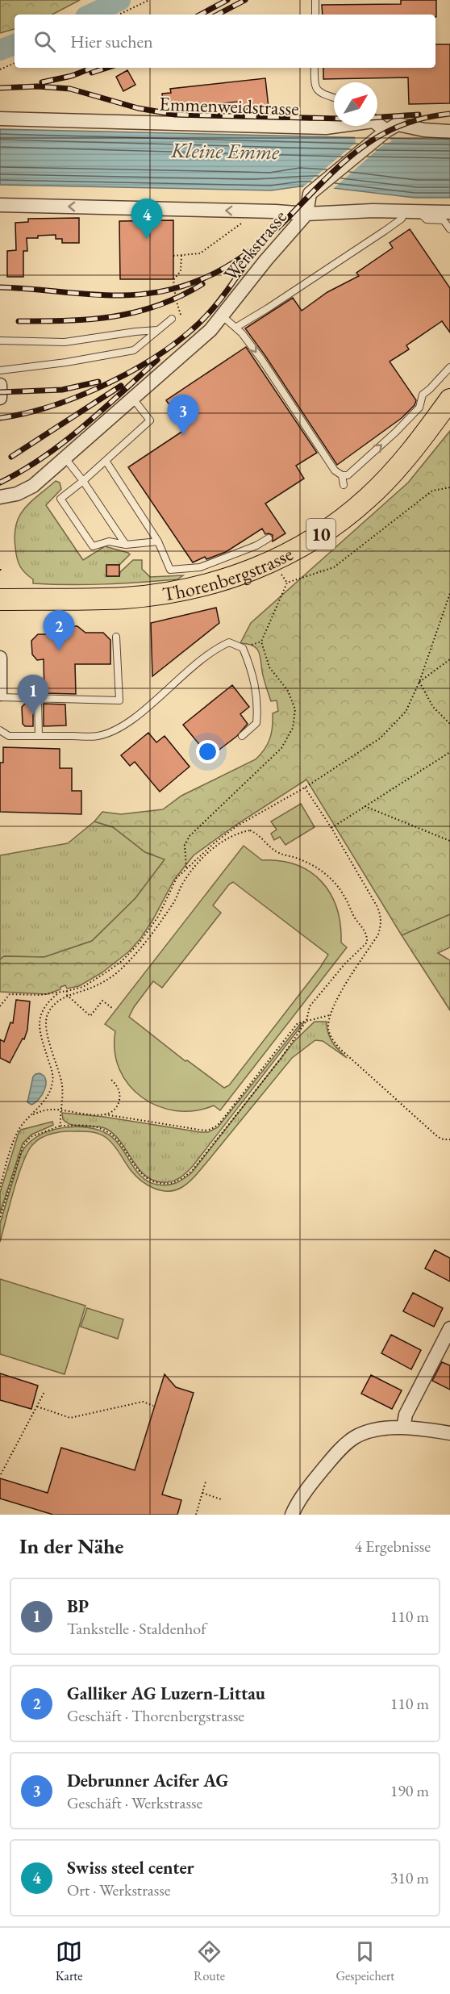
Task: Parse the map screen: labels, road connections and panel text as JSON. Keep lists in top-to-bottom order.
{
  "streets": {
    "main road": ["10", "Thorenbergstrasse"],
    "street": ["Emmenweidstrasse", "Werkstrasse"]
  },
  "one_way": ["Werkstrasse"],
  "water": ["Kleine Emme"],
  "north": "top right",
  "page": {
    "search": "Hier suchen",
    "pins": [
      "4",
      "3",
      "2",
      "1"
    ],
    "heading": ["In der Nähe", "4 Ergebnisse"],
    "list": [
      {
        "mark": "1",
        "name": "BP",
        "note": "Tankstelle · Staldenhof",
        "value": "110 m"
      },
      {
        "mark": "2",
        "name": "Galliker AG Luzern-Littau",
        "note": "Geschäft · Thorenbergstrasse",
        "value": "110 m"
      },
      {
        "mark": "3",
        "name": "Debrunner Acifer AG",
        "note": "Geschäft · Werkstrasse",
        "value": "190 m"
      },
      {
        "mark": "4",
        "name": "Swiss steel center",
        "note": "Ort · Werkstrasse",
        "value": "310 m"
      }
    ],
    "nav": ["Karte", "Route", "Gespeichert"]
  }
}
